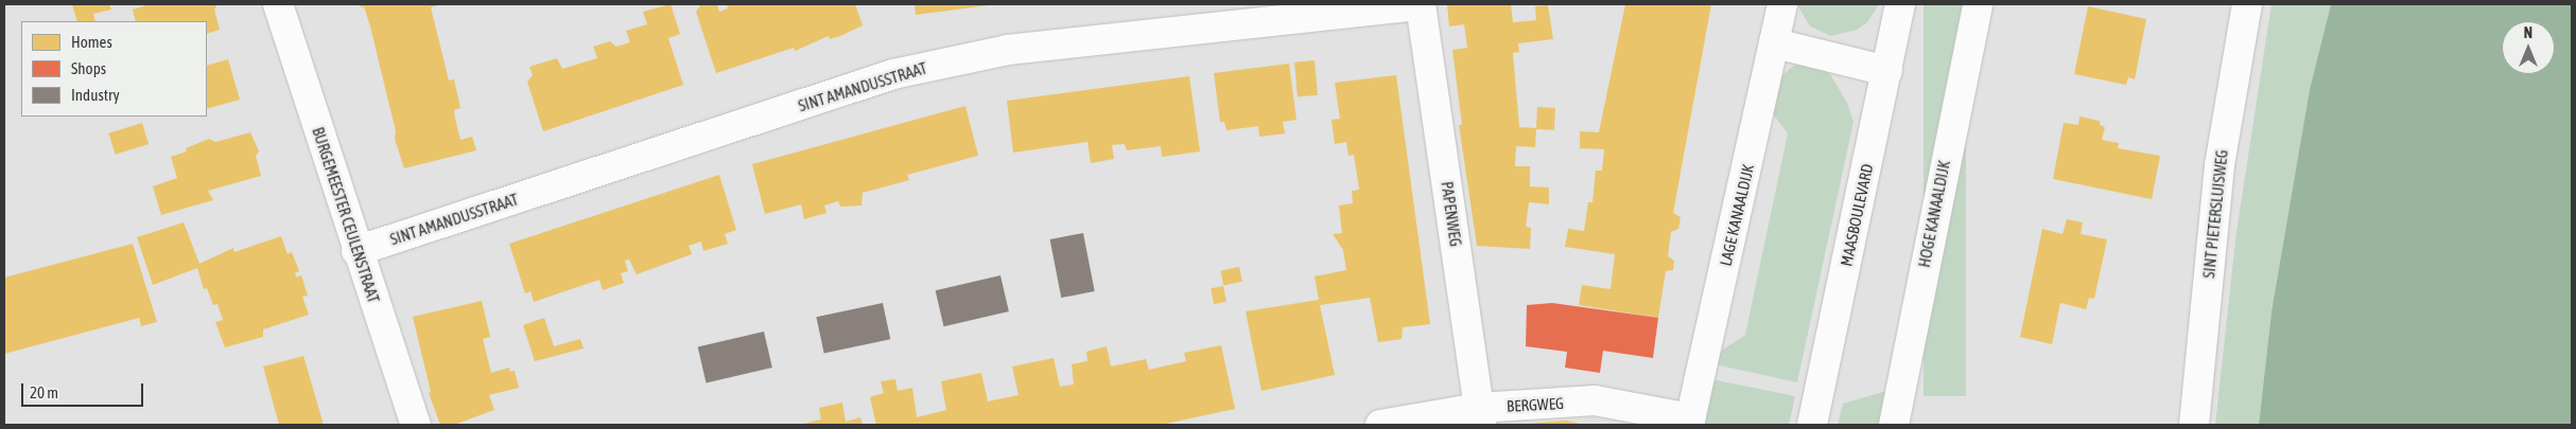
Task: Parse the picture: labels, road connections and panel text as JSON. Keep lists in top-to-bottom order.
{
  "streets": {
    "street": [
      "SINT AMANDUSSTRAAT",
      "PAPENWEG",
      "HOGE KANAALDIJK",
      "SINT PIETERSLUISWEG",
      "BURGEMEESTER CEULENSTRAAT",
      "LAGE KANAALDIJK",
      "MAASBOULEVARD",
      "BERGWEG"
    ]
  },
  "crossings": [
    ["SINT AMANDUSSTRAAT", "PAPENWEG"],
    ["SINT AMANDUSSTRAAT", "BURGEMEESTER CEULENSTRAAT"],
    ["PAPENWEG", "BERGWEG"],
    ["LAGE KANAALDIJK", "BERGWEG"]
  ],
  "legend": ["Homes", "Shops", "Industry"],
  "scale_bar": "20 m",
  "north": "top"
}
